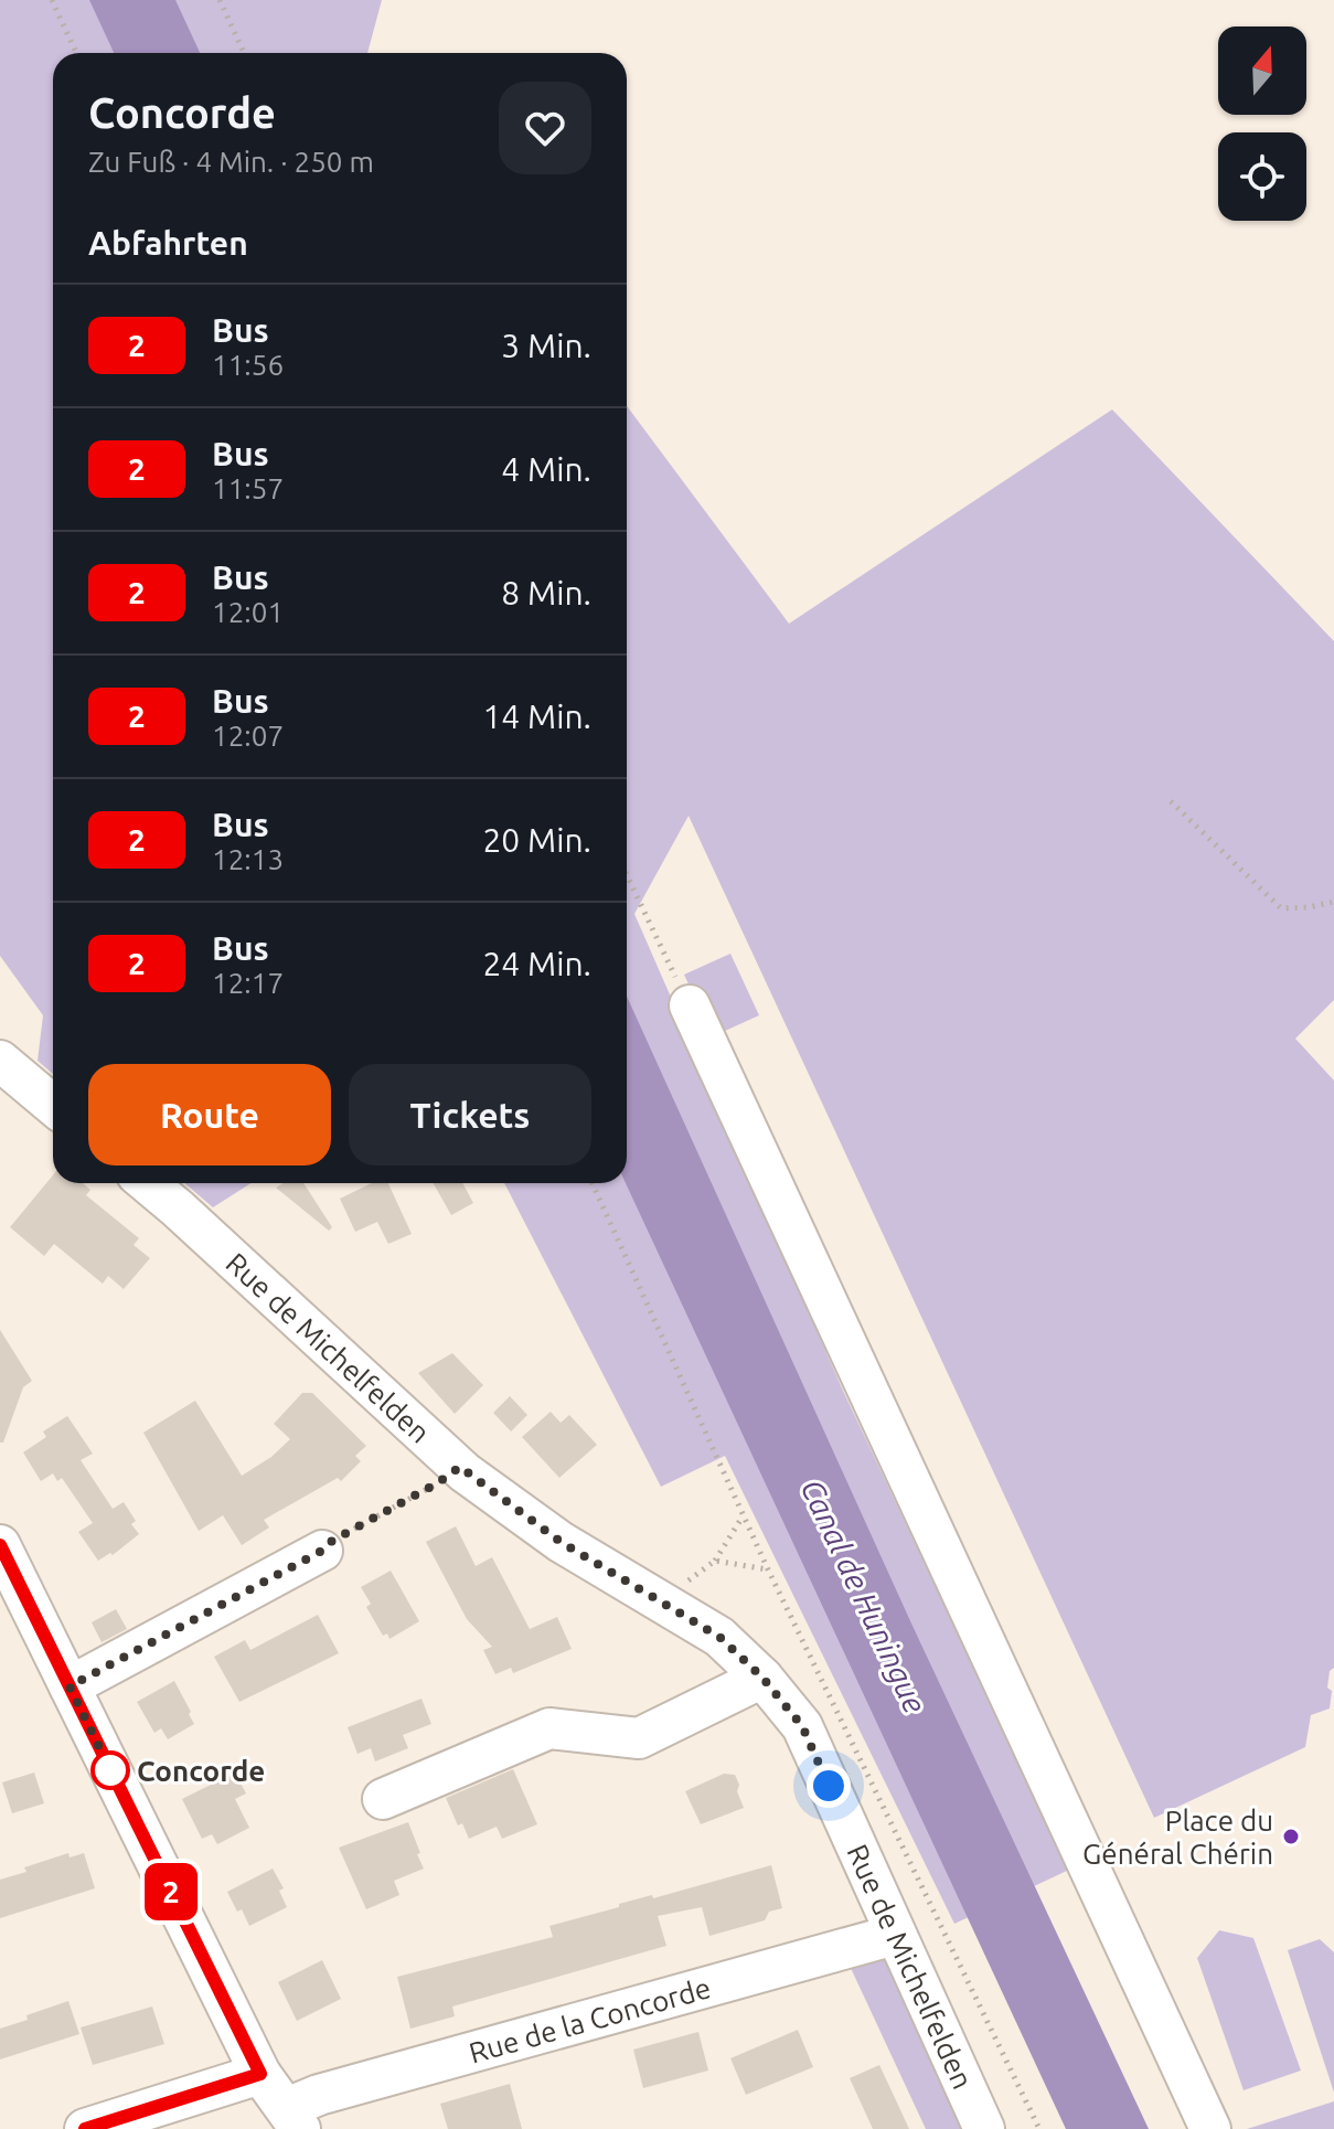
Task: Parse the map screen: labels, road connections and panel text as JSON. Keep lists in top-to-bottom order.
{
  "streets": {
    "street": ["Rue de Michelfelden", "Rue de la Concorde"]
  },
  "crossings": [
    ["Rue de Michelfelden", "Rue de la Concorde"]
  ],
  "water": ["Canal de Huningue"],
  "places": ["Concorde", "Place du Général Chérin"],
  "lines": ["bus line 2"],
  "north": "top",
  "page": {
    "on_map": "2",
    "heading": [
      ["Concorde", "Zu Fuß · 4 Min. · 250 m"],
      "Abfahrten"
    ],
    "list": [
      {
        "mark": "2",
        "name": "Bus",
        "note": "11:56",
        "value": "3 Min."
      },
      {
        "mark": "2",
        "name": "Bus",
        "note": "11:57",
        "value": "4 Min."
      },
      {
        "mark": "2",
        "name": "Bus",
        "note": "12:01",
        "value": "8 Min."
      },
      {
        "mark": "2",
        "name": "Bus",
        "note": "12:07",
        "value": "14 Min."
      },
      {
        "mark": "2",
        "name": "Bus",
        "note": "12:13",
        "value": "20 Min."
      },
      {
        "mark": "2",
        "name": "Bus",
        "note": "12:17",
        "value": "24 Min."
      }
    ],
    "buttons": ["Route", "Tickets"]
  }
}
